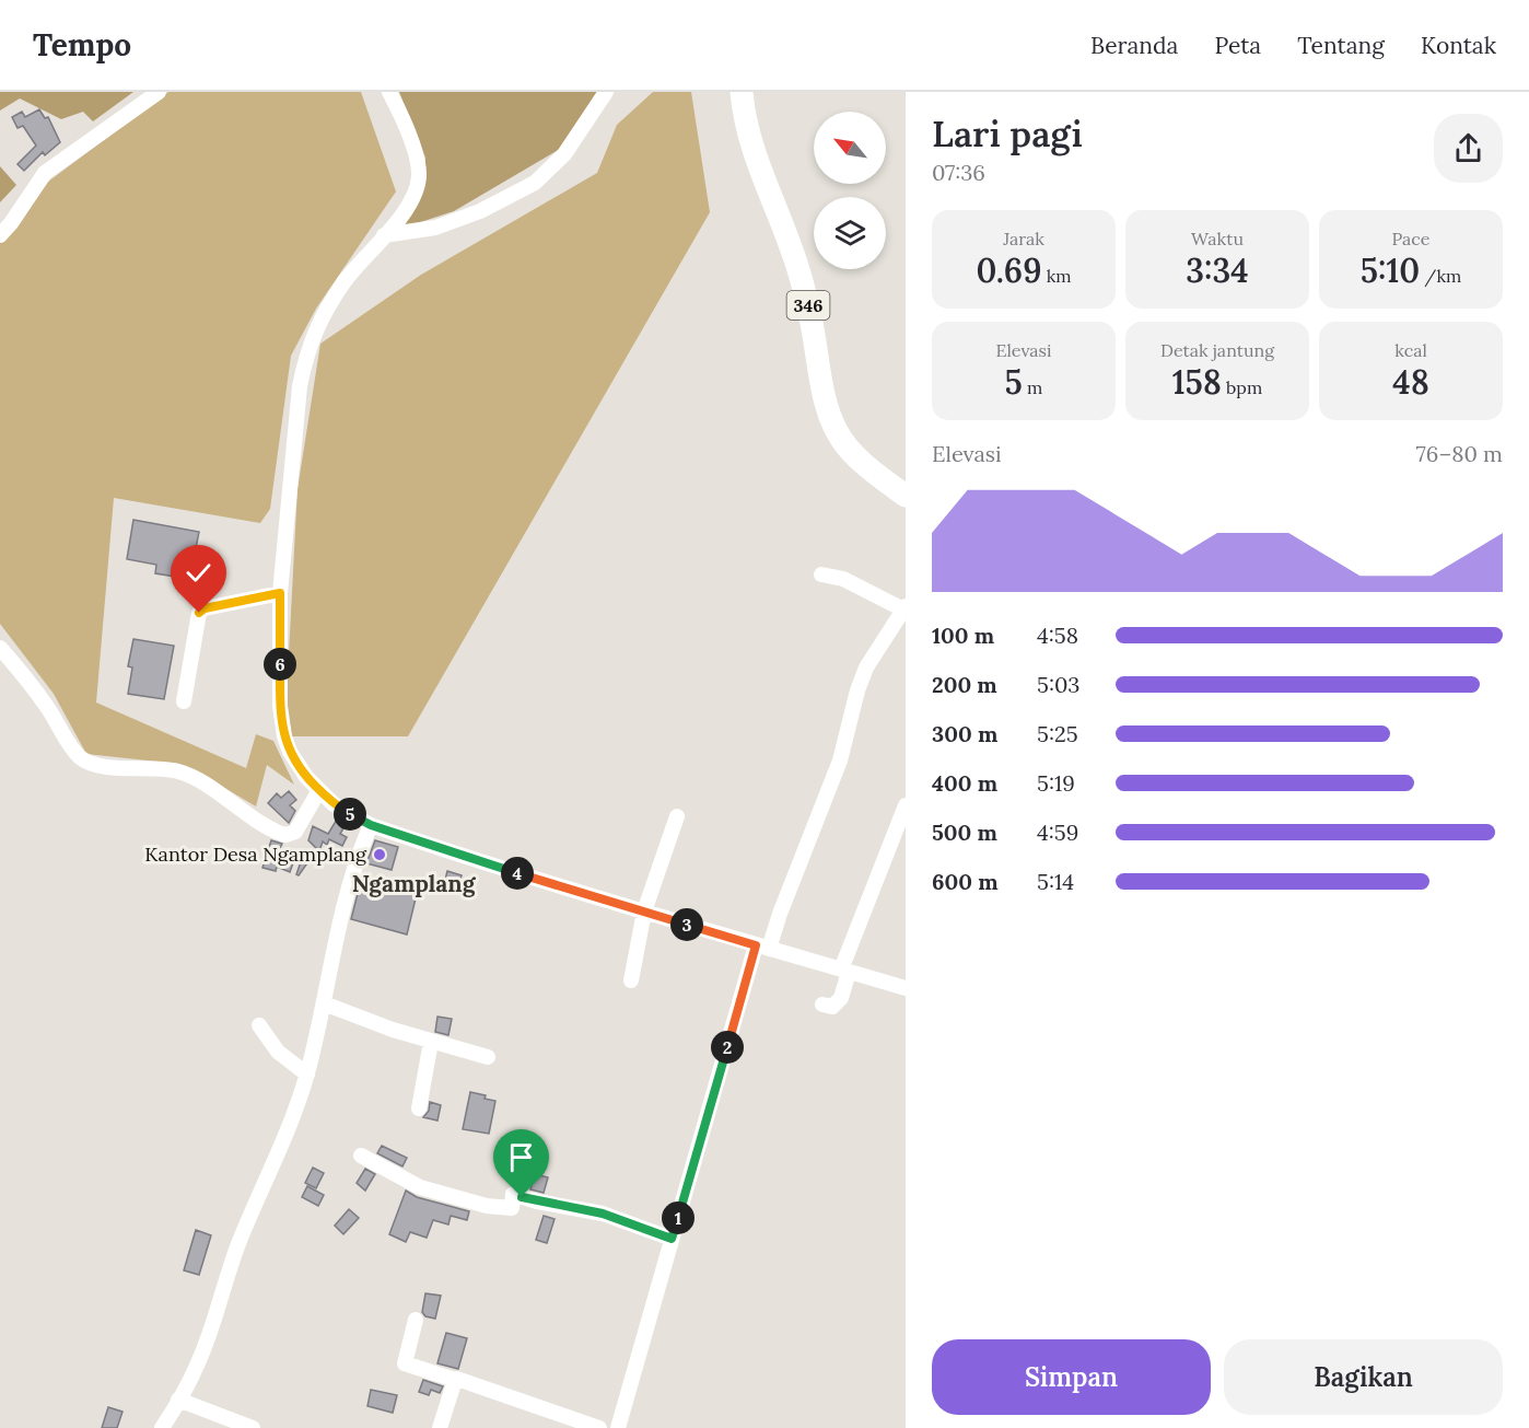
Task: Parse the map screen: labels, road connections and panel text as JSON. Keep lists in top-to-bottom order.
{
  "streets": {
    "main road": ["346"]
  },
  "districts": ["Ngamplang"],
  "places": ["Kantor Desa Ngamplang"],
  "north": "top left",
  "page": {
    "header": "Tempo",
    "nav": [
      "Beranda",
      "Peta",
      "Tentang",
      "Kontak"
    ],
    "heading": ["Lari pagi", "07:36"],
    "stats": [
      ["Jarak", "0.69 km"],
      ["Waktu", "3:34"],
      ["Pace", "5:10 /km"],
      ["Elevasi", "5 m"],
      ["Detak jantung", "158 bpm"],
      ["kcal", "48"]
    ],
    "chart": ["Elevasi", "76–80 m"],
    "list": [
      {
        "name": "100 m",
        "note": "4:58"
      },
      {
        "name": "200 m",
        "note": "5:03"
      },
      {
        "name": "300 m",
        "note": "5:25"
      },
      {
        "name": "400 m",
        "note": "5:19"
      },
      {
        "name": "500 m",
        "note": "4:59"
      },
      {
        "name": "600 m",
        "note": "5:14"
      }
    ],
    "pins": [
      "6",
      "5",
      "4",
      "3",
      "2",
      "1"
    ],
    "buttons": ["Simpan", "Bagikan"]
  }
}
